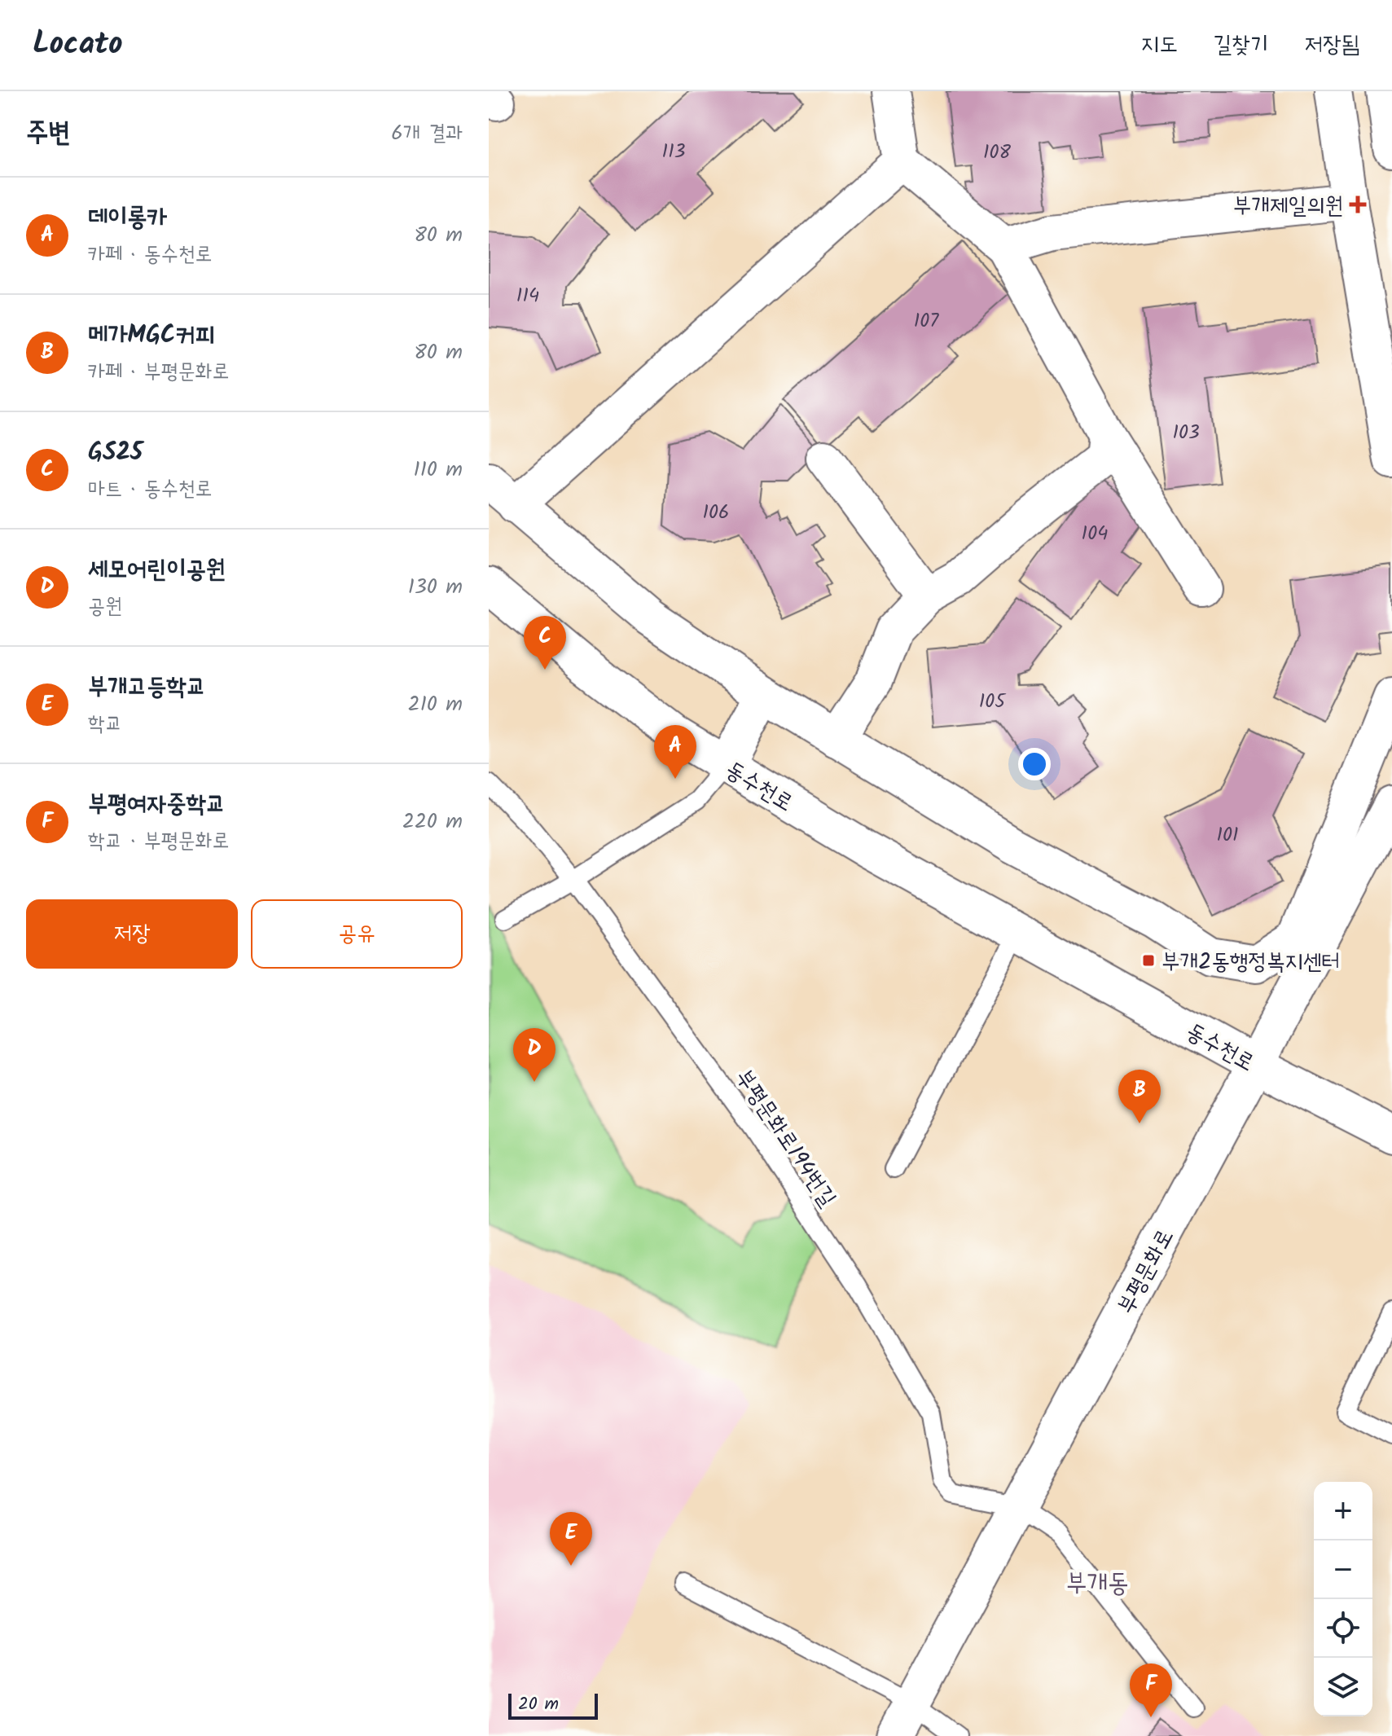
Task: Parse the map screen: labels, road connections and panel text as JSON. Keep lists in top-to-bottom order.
{
  "streets": {
    "street": ["동수천로", "부평문화로"],
    "lane": ["부평문화로194번길"]
  },
  "crossings": [
    ["동수천로", "부평문화로"],
    ["부평문화로194번길", "부평문화로"]
  ],
  "districts": ["부개동"],
  "places": {
    "health": ["부개제일의원"],
    "transit": ["부개2동행정복지센터"]
  },
  "house_numbers": [
    "113",
    "108",
    "114",
    "107",
    "103",
    "106",
    "104",
    "105",
    "101"
  ],
  "scale_bar": "20 m",
  "page": {
    "header": "Locato",
    "nav": ["지도", "길찾기", "저장됨"],
    "heading": ["주변", "6개 결과"],
    "list": [
      {
        "mark": "A",
        "name": "데이롱카",
        "note": "카페 · 동수천로",
        "value": "80 m"
      },
      {
        "mark": "B",
        "name": "메가MGC커피",
        "note": "카페 · 부평문화로",
        "value": "80 m"
      },
      {
        "mark": "C",
        "name": "GS25",
        "note": "마트 · 동수천로",
        "value": "110 m"
      },
      {
        "mark": "D",
        "name": "세모어린이공원",
        "note": "공원",
        "value": "130 m"
      },
      {
        "mark": "E",
        "name": "부개고등학교",
        "note": "학교",
        "value": "210 m"
      },
      {
        "mark": "F",
        "name": "부평여자중학교",
        "note": "학교 · 부평문화로",
        "value": "220 m"
      }
    ],
    "pins": [
      "C",
      "A",
      "D",
      "B",
      "E",
      "F"
    ],
    "buttons": ["저장", "공유"],
    "map_buttons": ["+", "−"],
    "scale": "20 m"
  }
}
